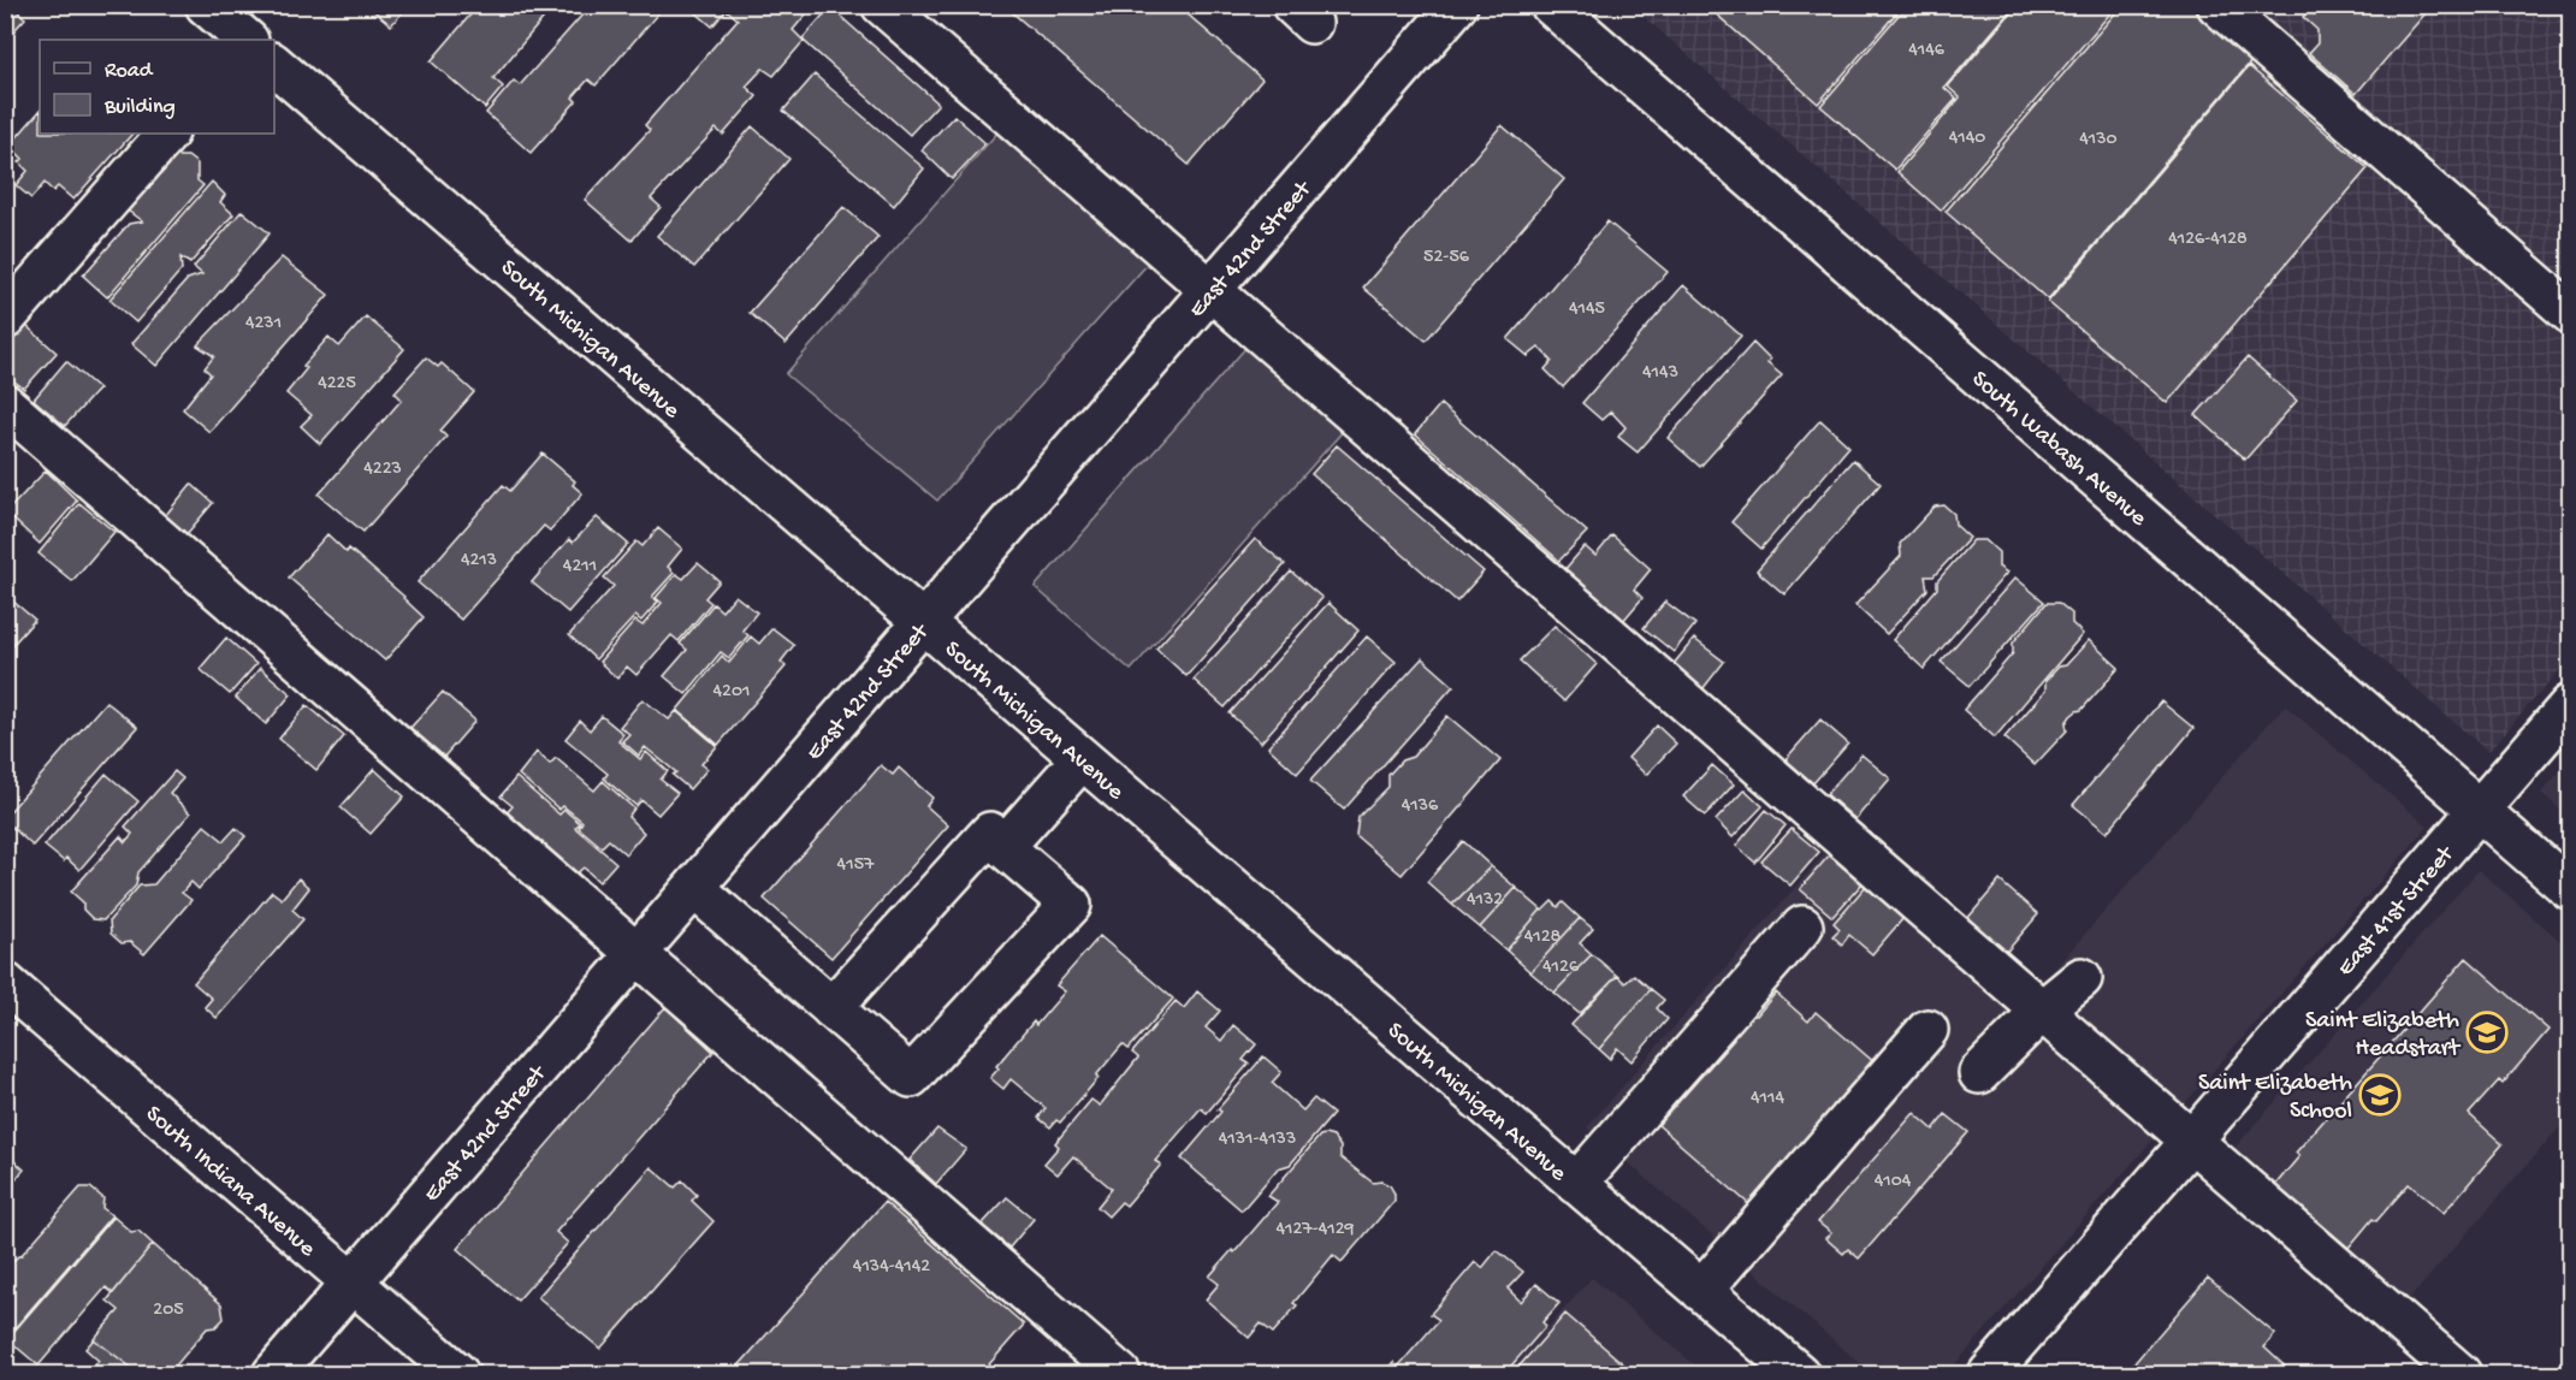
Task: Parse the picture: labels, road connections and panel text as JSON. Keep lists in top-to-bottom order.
{
  "streets": {
    "street": [
      "East 42nd Street",
      "South Michigan Avenue",
      "South Wabash Avenue",
      "East 41st Street",
      "South Indiana Avenue"
    ]
  },
  "crossings": [
    ["East 42nd Street", "South Michigan Avenue"],
    ["East 42nd Street", "South Indiana Avenue"],
    ["South Wabash Avenue", "East 41st Street"]
  ],
  "places": {
    "school or university": ["Saint Elizabeth Headstart", "Saint Elizabeth School"]
  },
  "house_numbers": [
    "4146",
    "4140",
    "4130",
    "4126-4128",
    "52-56",
    "4145",
    "4231",
    "4143",
    "4225",
    "4223",
    "4213",
    "4211",
    "4201",
    "4136",
    "4157",
    "4132",
    "4128",
    "4126",
    "4114",
    "4131-4133",
    "4104",
    "4127-4129",
    "4134-4142",
    "205"
  ],
  "legend": ["Road", "Building"]
}
